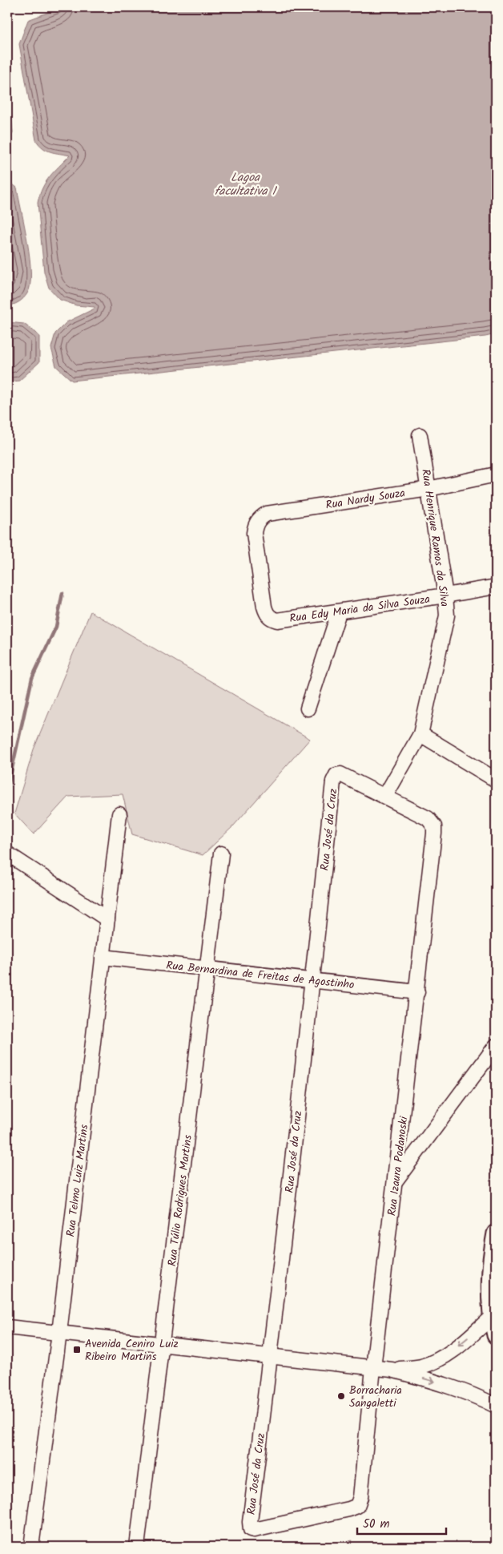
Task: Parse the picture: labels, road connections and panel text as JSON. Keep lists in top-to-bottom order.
{
  "streets": {
    "street": [
      "Rua Nardy Souza",
      "Rua Henrique Ramos da Silva",
      "Rua Edy Maria da Silva Souza",
      "Rua José da Cruz",
      "Rua Bernardina de Freitas de Agostinho",
      "Rua Izaura Podanoski",
      "Rua Telmo Luiz Martins",
      "Rua Túlio Rodrigues Martins"
    ]
  },
  "crossings": [
    ["Rua Nardy Souza", "Rua Henrique Ramos da Silva"],
    ["Rua Nardy Souza", "Rua Edy Maria da Silva Souza"],
    ["Rua Henrique Ramos da Silva", "Rua Edy Maria da Silva Souza"],
    ["Rua Henrique Ramos da Silva", "Rua José da Cruz"],
    ["Rua Henrique Ramos da Silva", "Rua Izaura Podanoski"],
    ["Rua José da Cruz", "Rua Bernardina de Freitas de Agostinho"],
    ["Rua José da Cruz", "Rua Izaura Podanoski"],
    ["Rua Bernardina de Freitas de Agostinho", "Rua Izaura Podanoski"],
    ["Rua Bernardina de Freitas de Agostinho", "Rua Telmo Luiz Martins"],
    ["Rua Bernardina de Freitas de Agostinho", "Rua Túlio Rodrigues Martins"]
  ],
  "water": ["Lagoa facultativa 1"],
  "places": {
    "transit": ["Avenida Ceniro Luiz Ribeiro Martins"],
    "other": ["Borracharia Sangaletti"]
  },
  "scale_bar": "50 m"
}
